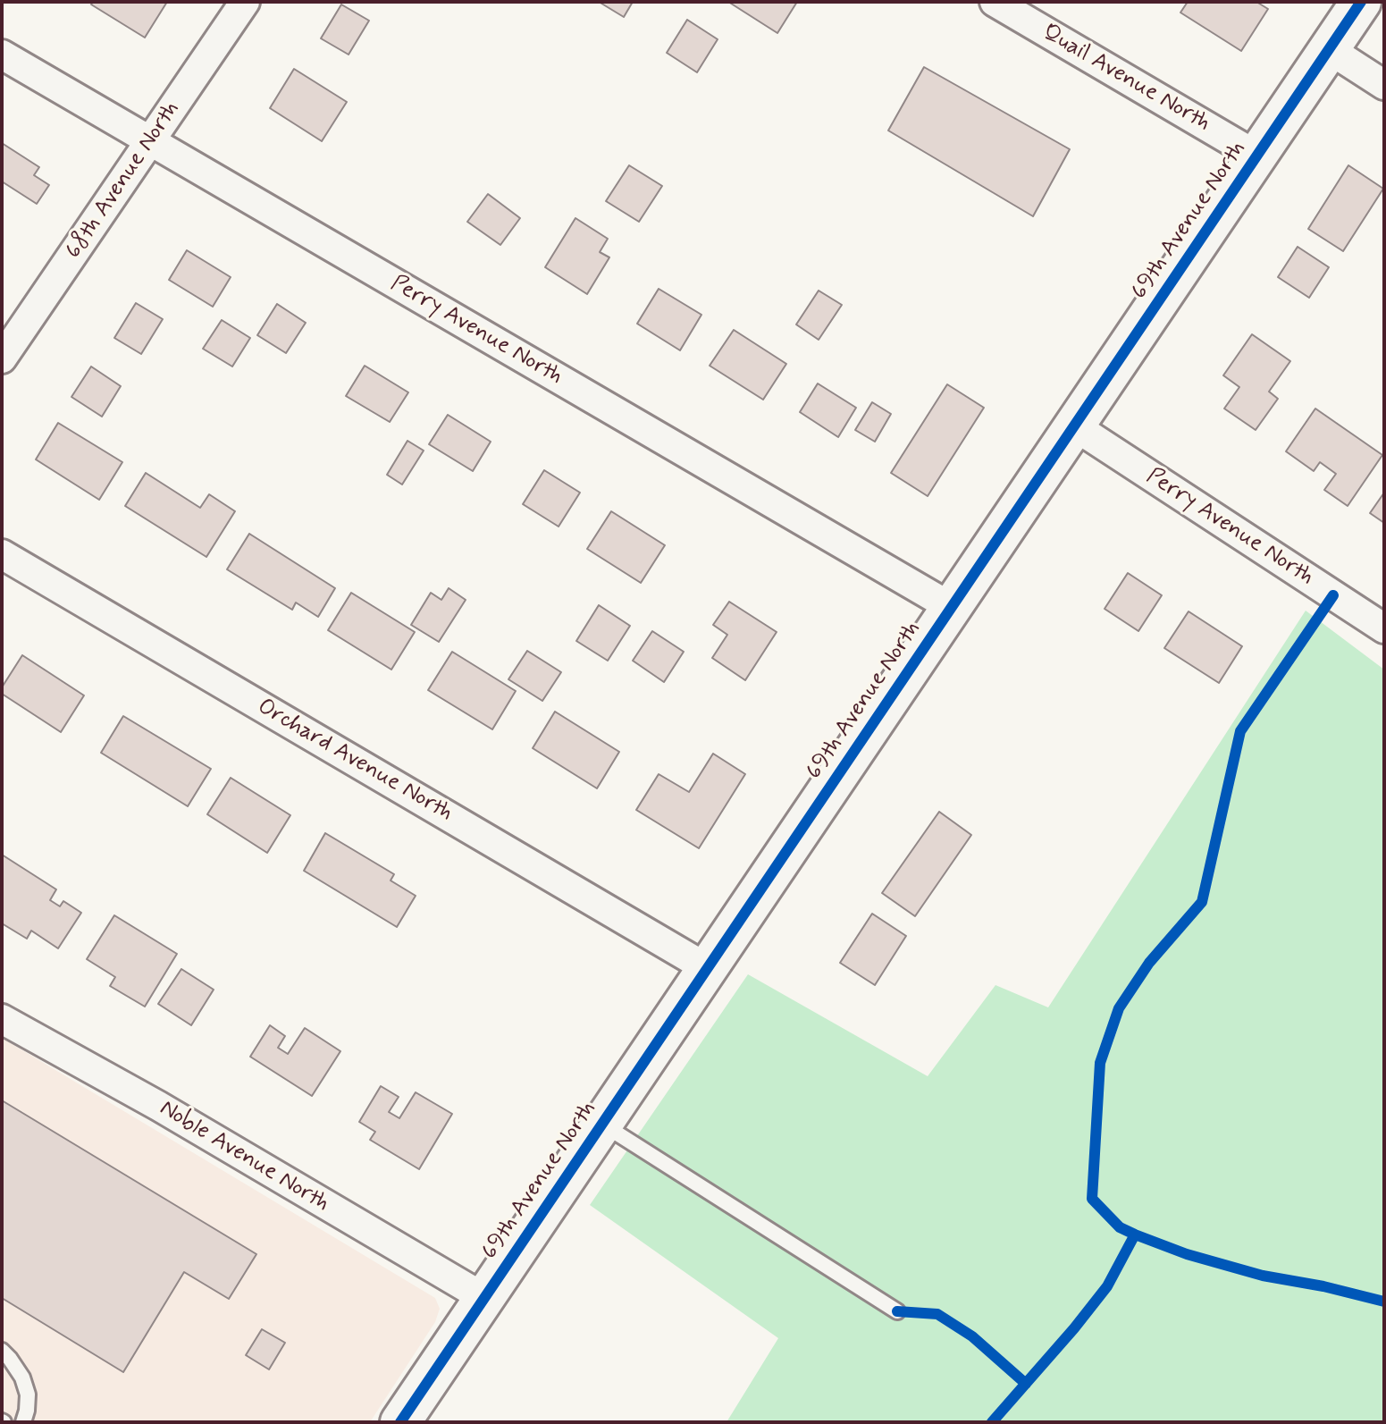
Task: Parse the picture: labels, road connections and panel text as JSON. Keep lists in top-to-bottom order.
{
  "streets": {
    "street": [
      "Quail Avenue North",
      "68th Avenue North",
      "69th Avenue North",
      "Perry Avenue North",
      "Orchard Avenue North",
      "Noble Avenue North"
    ]
  },
  "crossings": [
    ["Quail Avenue North", "69th Avenue North"],
    ["68th Avenue North", "Perry Avenue North"],
    ["69th Avenue North", "Perry Avenue North"],
    ["69th Avenue North", "Orchard Avenue North"],
    ["69th Avenue North", "Noble Avenue North"]
  ]
}
